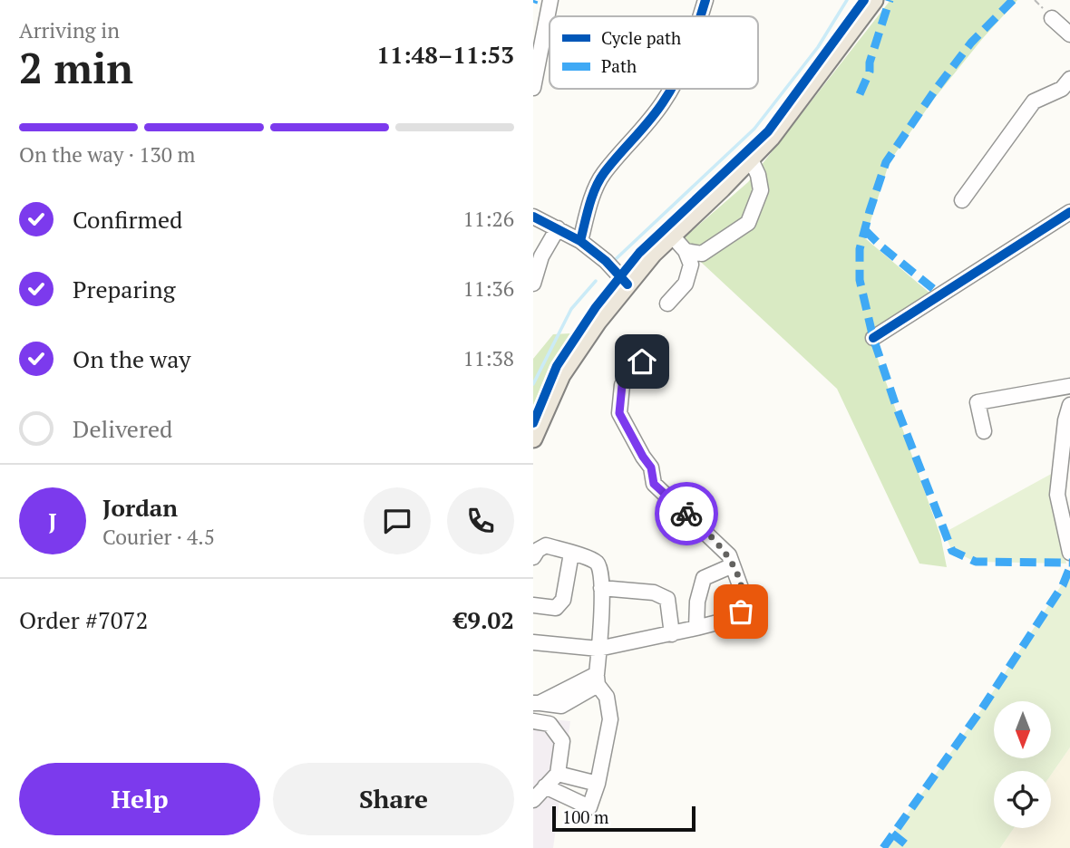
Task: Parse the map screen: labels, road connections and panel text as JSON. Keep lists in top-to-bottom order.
{
  "legend": ["Cycle path", "Path"],
  "scale_bar": "100 m",
  "north": "bottom",
  "page": {
    "heading": ["2 min", "Arriving in", "11:48–11:53"],
    "panel": [
      "Jordan",
      "Courier · 4.5",
      "Order #7072",
      "€9.02"
    ],
    "bar": "On the way · 130 m",
    "list": [
      ["Confirmed", "11:26"],
      ["Preparing", "11:36"],
      ["On the way", "11:38"],
      "Delivered"
    ],
    "round": "J",
    "buttons": ["Help", "Share"],
    "scale": "100 m"
  }
}
